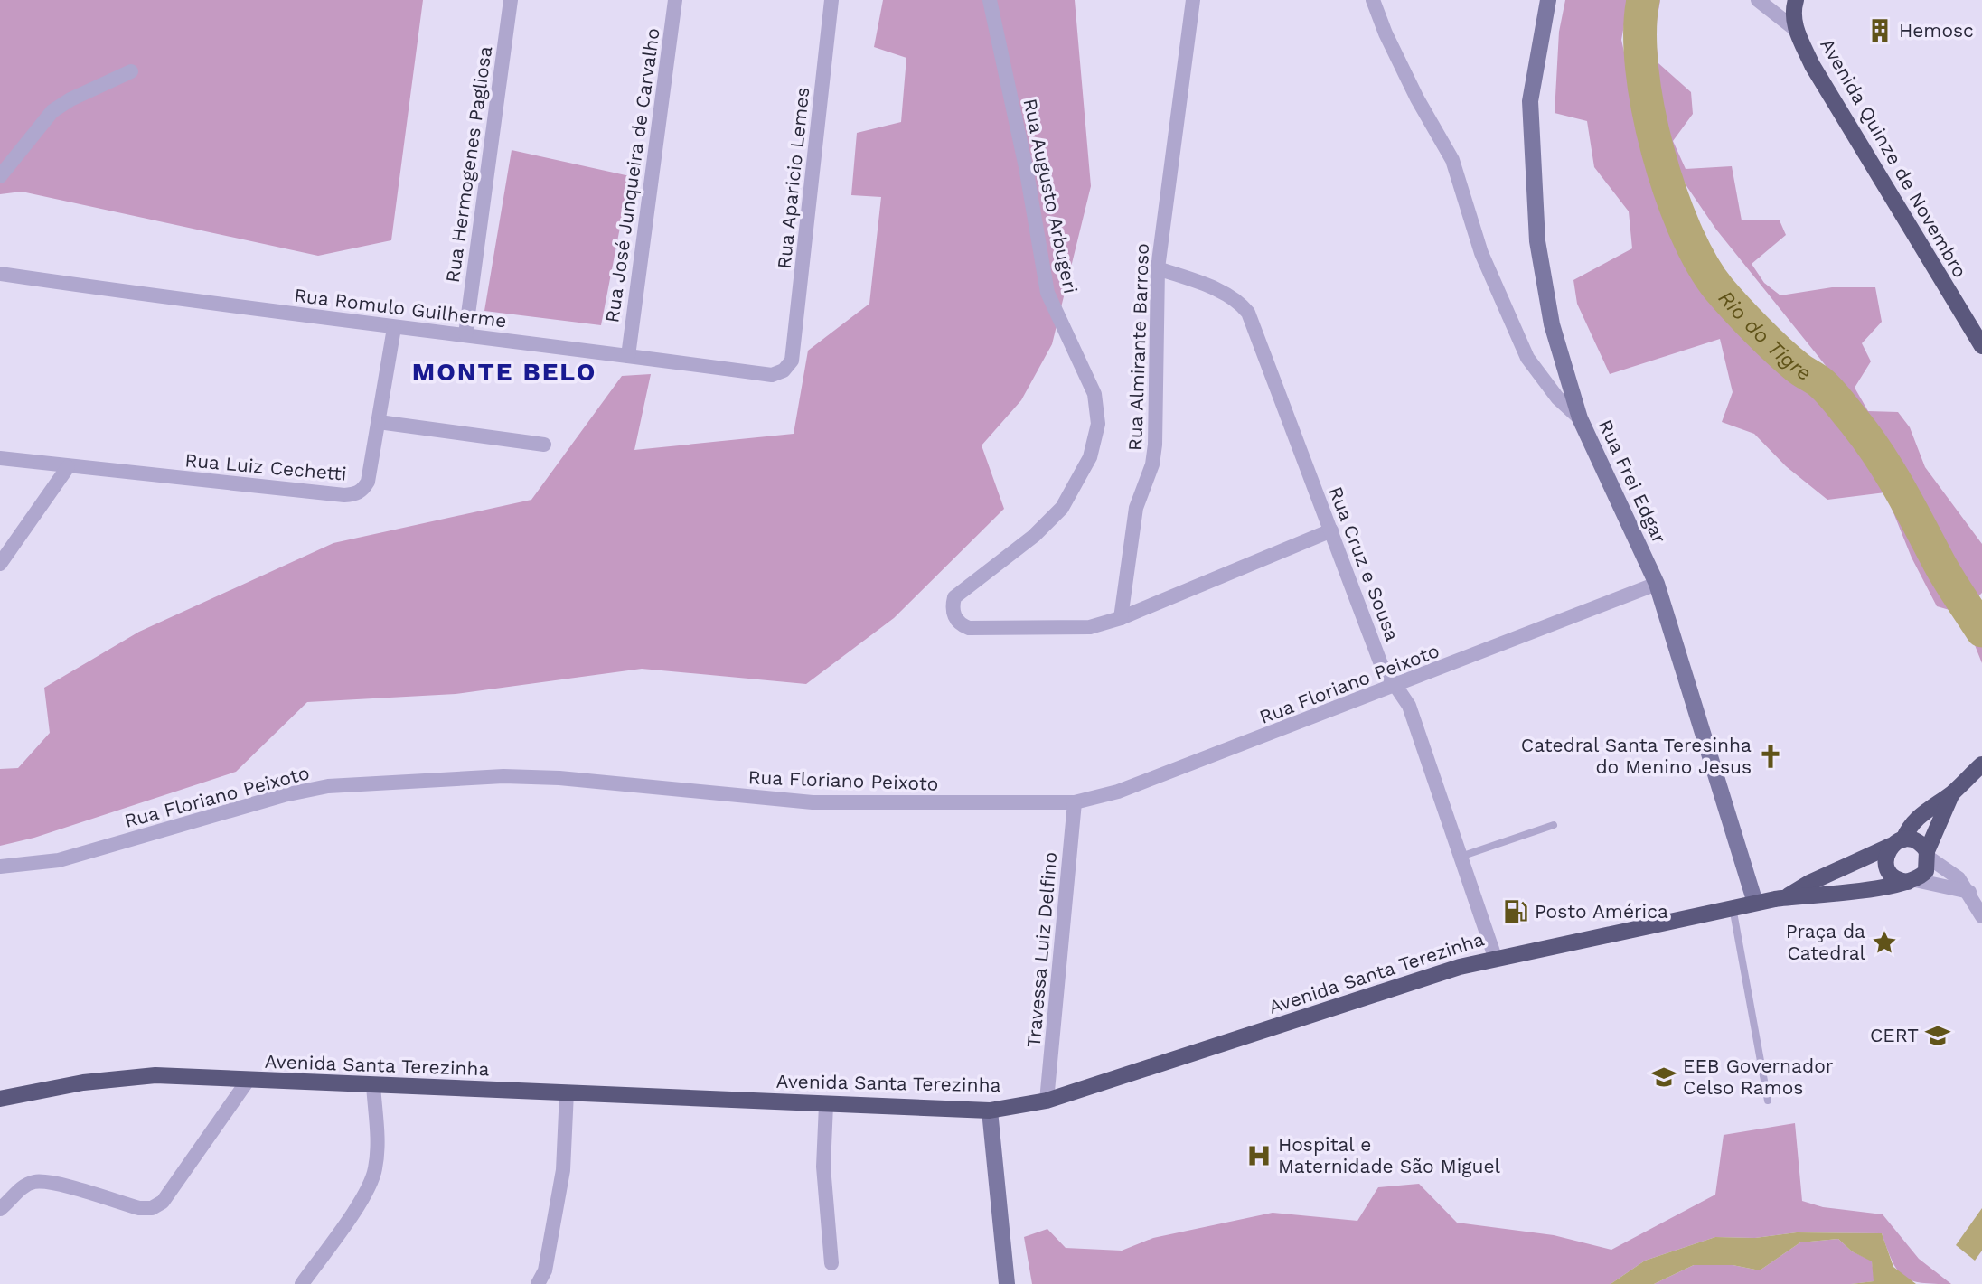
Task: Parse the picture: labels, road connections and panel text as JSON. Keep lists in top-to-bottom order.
{
  "streets": {
    "main road": ["Avenida Quinze de Novembro", "Avenida Santa Terezinha"],
    "street": [
      "Rua Hermogenes Pagliosa",
      "Rua José Junqueira de Carvalho",
      "Rua Aparicio Lemes",
      "Rua Augusto Arbugeri",
      "Rua Romulo Guilherme",
      "Rua Almirante Barroso",
      "Rua Luiz Cechetti",
      "Rua Frei Edgar",
      "Rua Cruz e Sousa",
      "Rua Floriano Peixoto",
      "Travessa Luiz Delfino"
    ]
  },
  "crossings": [
    ["Rua Hermogenes Pagliosa", "Rua Romulo Guilherme"],
    ["Rua José Junqueira de Carvalho", "Rua Romulo Guilherme"],
    ["Rua Aparicio Lemes", "Rua Romulo Guilherme"],
    ["Rua Augusto Arbugeri", "Rua Almirante Barroso"],
    ["Rua Augusto Arbugeri", "Rua Cruz e Sousa"],
    ["Rua Romulo Guilherme", "Rua Luiz Cechetti"],
    ["Rua Almirante Barroso", "Rua Cruz e Sousa"],
    ["Rua Frei Edgar", "Rua Floriano Peixoto"],
    ["Rua Frei Edgar", "Avenida Santa Terezinha"],
    ["Rua Cruz e Sousa", "Rua Floriano Peixoto"],
    ["Rua Cruz e Sousa", "Avenida Santa Terezinha"],
    ["Rua Floriano Peixoto", "Travessa Luiz Delfino"],
    ["Travessa Luiz Delfino", "Avenida Santa Terezinha"]
  ],
  "districts": ["MONTE BELO"],
  "water": ["Rio do Tigre"],
  "places": {
    "building": ["Hemosc"],
    "church": ["Catedral Santa Teresinha do Menino Jesus"],
    "fuel station": ["Posto América"],
    "place": ["Praça da Catedral"],
    "school or university": ["CERT", "EEB Governador Celso Ramos"],
    "hospital": ["Hospital e Maternidade São Miguel"]
  }
}
